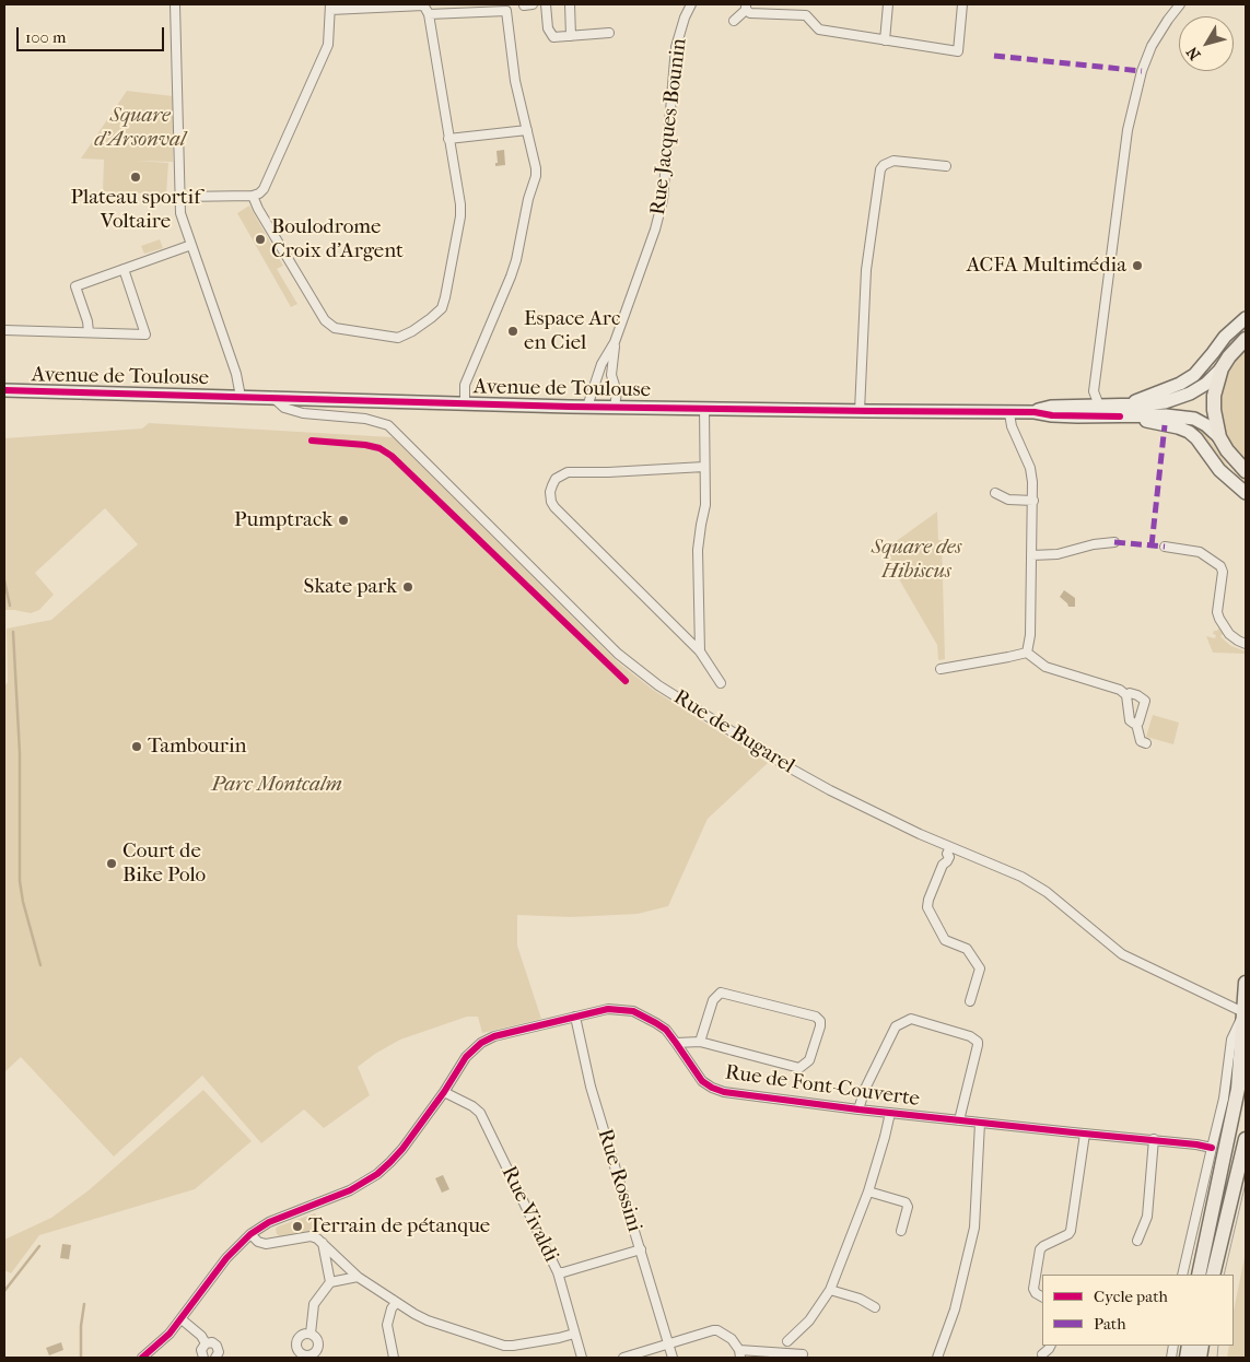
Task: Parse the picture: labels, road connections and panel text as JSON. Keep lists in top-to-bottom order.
{
  "streets": {
    "main road": ["Avenue de Toulouse"],
    "street": [
      "Rue Jacques Bounin",
      "Rue de Bugarel",
      "Rue de Font-Couverte",
      "Rue Rossini",
      "Rue Vivaldi"
    ]
  },
  "crossings": [
    ["Rue Jacques Bounin", "Avenue de Toulouse"],
    ["Avenue de Toulouse", "Rue de Bugarel"],
    ["Rue de Font-Couverte", "Rue Rossini"],
    ["Rue de Font-Couverte", "Rue Vivaldi"]
  ],
  "parks": ["Square d'Arsonval", "Square des Hibiscus", "Parc Montcalm"],
  "places": [
    "Plateau sportif Voltaire",
    "Boulodrome Croix d'Argent",
    "ACFA Multimédia",
    "Espace Arc en Ciel",
    "Pumptrack",
    "Skate park",
    "Tambourin",
    "Court de Bike Polo",
    "Terrain de pétanque"
  ],
  "legend": ["Cycle path", "Path"],
  "scale_bar": "100 m",
  "north": "bottom left"
}
